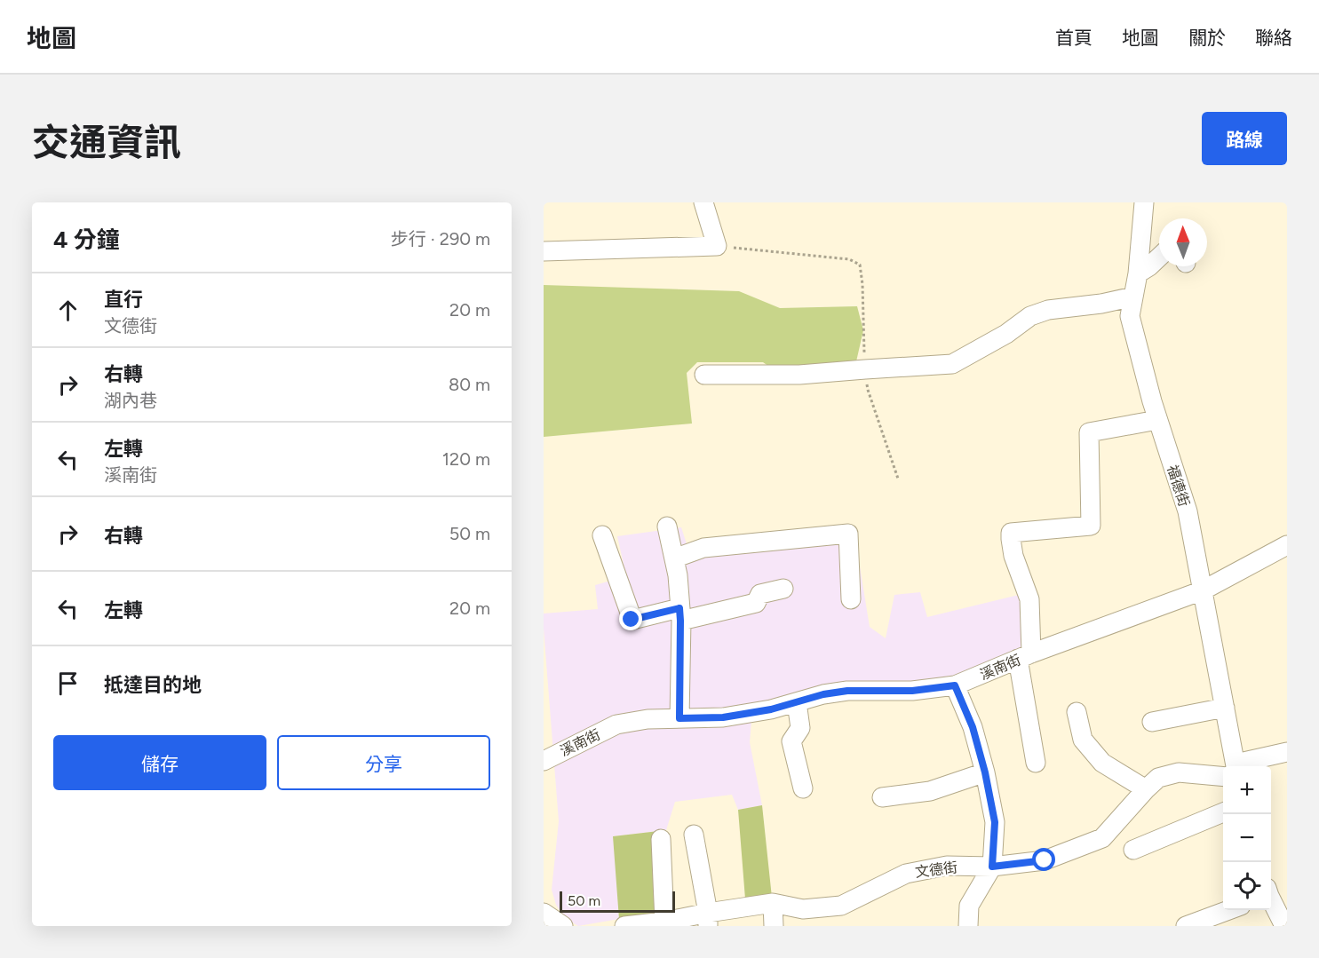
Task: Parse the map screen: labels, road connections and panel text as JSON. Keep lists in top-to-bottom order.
{
  "streets": {
    "street": ["福德街", "溪南街", "文德街"]
  },
  "crossings": [
    ["福德街", "溪南街"]
  ],
  "scale_bar": "50 m",
  "north": "top",
  "page": {
    "header": "地圖",
    "nav": [
      "首頁",
      "地圖",
      "關於",
      "聯絡"
    ],
    "title": "交通資訊",
    "buttons": [
      "路線",
      ["儲存", "分享"]
    ],
    "heading": ["4 分鐘", "步行 · 290 m"],
    "list": [
      ["直行", "文德街", "20 m"],
      ["右轉", "湖內巷", "80 m"],
      ["左轉", "溪南街", "120 m"],
      ["右轉", "50 m"],
      ["左轉", "20 m"],
      "抵達目的地"
    ],
    "map_buttons": ["+", "−"],
    "scale": "50 m"
  }
}
